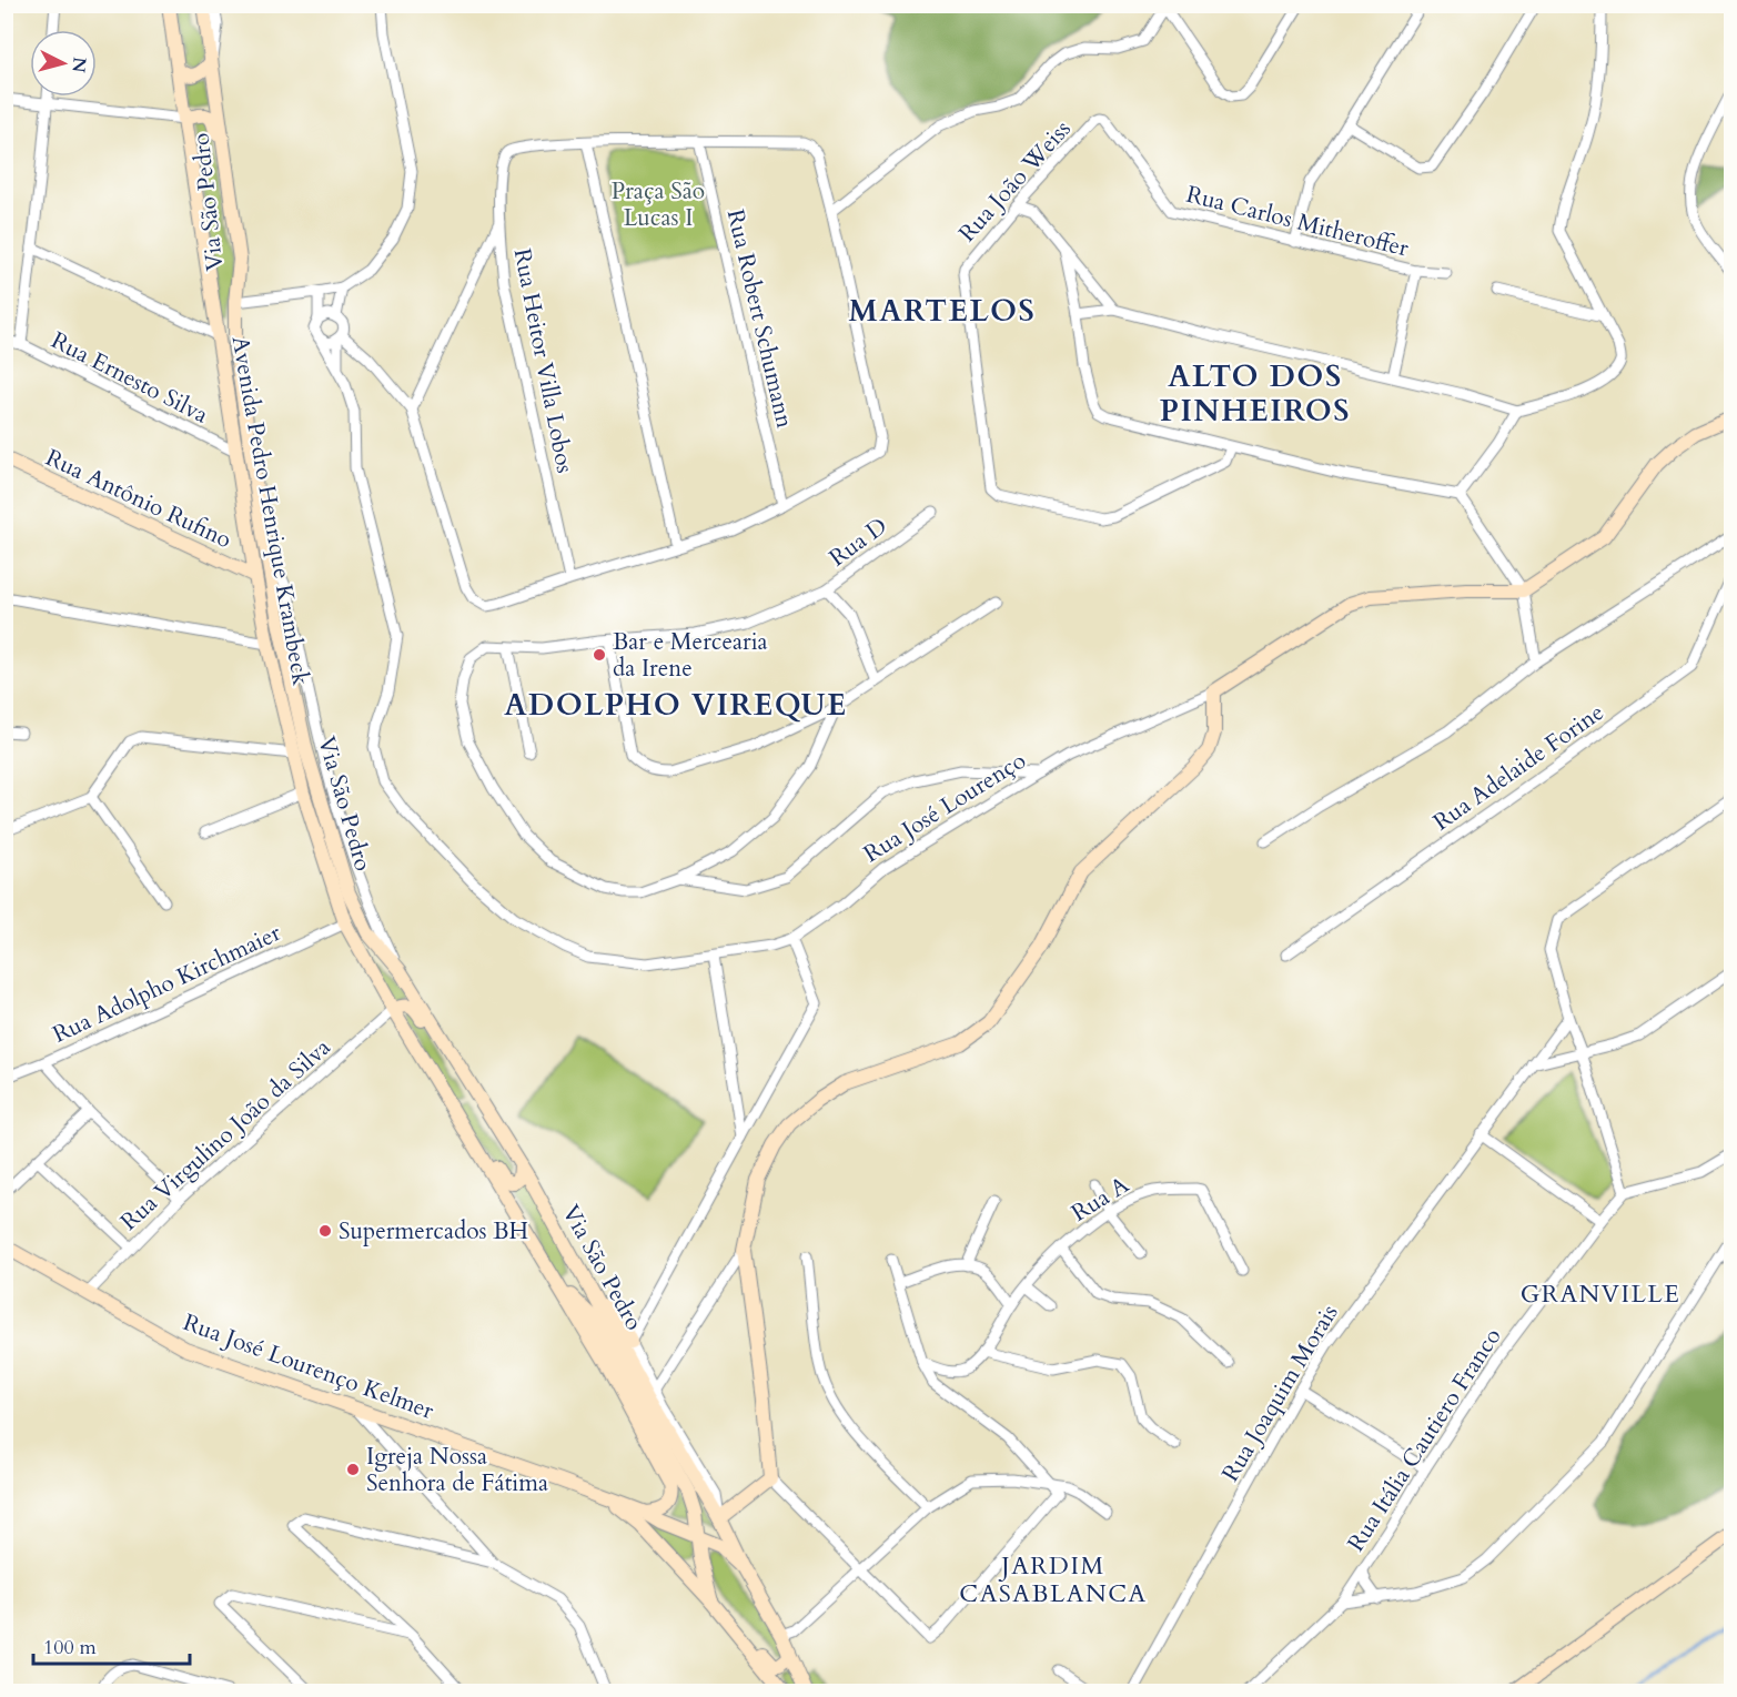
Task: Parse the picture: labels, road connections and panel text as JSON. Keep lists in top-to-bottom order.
{
  "streets": {
    "main road": [
      "Via São Pedro",
      "Rua Antônio Rufino",
      "Avenida Pedro Henrique Krambeck",
      "Rua José Lourenço",
      "Rua José Lourenço Kelmer"
    ],
    "street": [
      "Rua João Weiss",
      "Rua Carlos Mitheroffer",
      "Rua Robert Schumann",
      "Rua Heitor Villa Lobos",
      "Rua Ernesto Silva",
      "Rua D",
      "Rua Adelaide Forine",
      "Rua Adolpho Kirchmaier",
      "Rua Virgulino João da Silva",
      "Rua A",
      "Rua Joaquim Morais",
      "Rua Itália Cautiero Franco"
    ]
  },
  "crossings": [
    ["Rua João Weiss", "Rua Carlos Mitheroffer"],
    ["Via São Pedro", "Avenida Pedro Henrique Krambeck"],
    ["Via São Pedro", "Rua José Lourenço Kelmer"],
    ["Rua Ernesto Silva", "Avenida Pedro Henrique Krambeck"],
    ["Rua Antônio Rufino", "Avenida Pedro Henrique Krambeck"],
    ["Avenida Pedro Henrique Krambeck", "Rua Adolpho Kirchmaier"],
    ["Avenida Pedro Henrique Krambeck", "Rua Virgulino João da Silva"],
    ["Avenida Pedro Henrique Krambeck", "Rua José Lourenço Kelmer"],
    ["Rua Virgulino João da Silva", "Rua José Lourenço Kelmer"]
  ],
  "districts": [
    "MARTELOS",
    "ALTO DOS PINHEIROS",
    "ADOLPHO VIREQUE",
    "GRANVILLE",
    "JARDIM CASABLANCA"
  ],
  "parks": ["Praça São Lucas I"],
  "places": ["Bar e Mercearia da Irene", "Supermercados BH", "Igreja Nossa Senhora de Fátima"],
  "scale_bar": "100 m",
  "north": "right"
}
